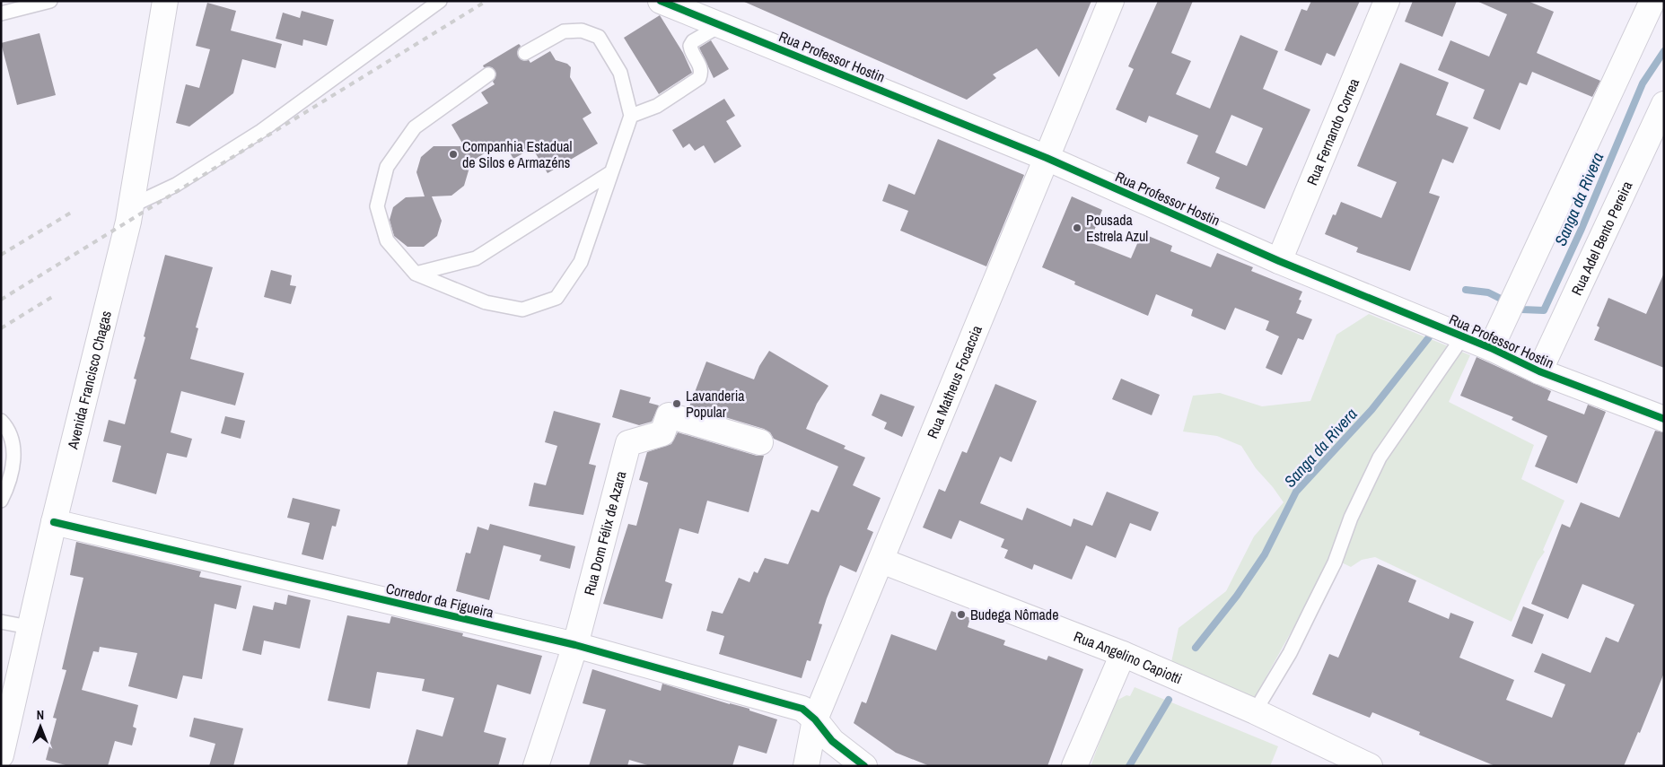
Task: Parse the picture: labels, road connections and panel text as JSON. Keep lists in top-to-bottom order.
{
  "streets": {
    "street": [
      "Rua Professor Hostin",
      "Rua Fernando Correa",
      "Rua Adel Bento Pereira",
      "Avenida Francisco Chagas",
      "Rua Matheus Focaccia",
      "Rua Dom Félix de Azara",
      "Corredor da Figueira",
      "Rua Angelino Capiotti"
    ]
  },
  "crossings": [
    ["Rua Professor Hostin", "Rua Fernando Correa"],
    ["Rua Professor Hostin", "Rua Adel Bento Pereira"],
    ["Rua Professor Hostin", "Rua Matheus Focaccia"],
    ["Avenida Francisco Chagas", "Corredor da Figueira"],
    ["Rua Matheus Focaccia", "Corredor da Figueira"],
    ["Rua Matheus Focaccia", "Rua Angelino Capiotti"],
    ["Rua Dom Félix de Azara", "Corredor da Figueira"]
  ],
  "water": ["Sanga da Rivera"],
  "places": [
    "Companhia Estadual de Silos e Armazéns",
    "Pousada Estrela Azul",
    "Lavanderia Popular",
    "Budega Nômade"
  ],
  "north": "top"
}
